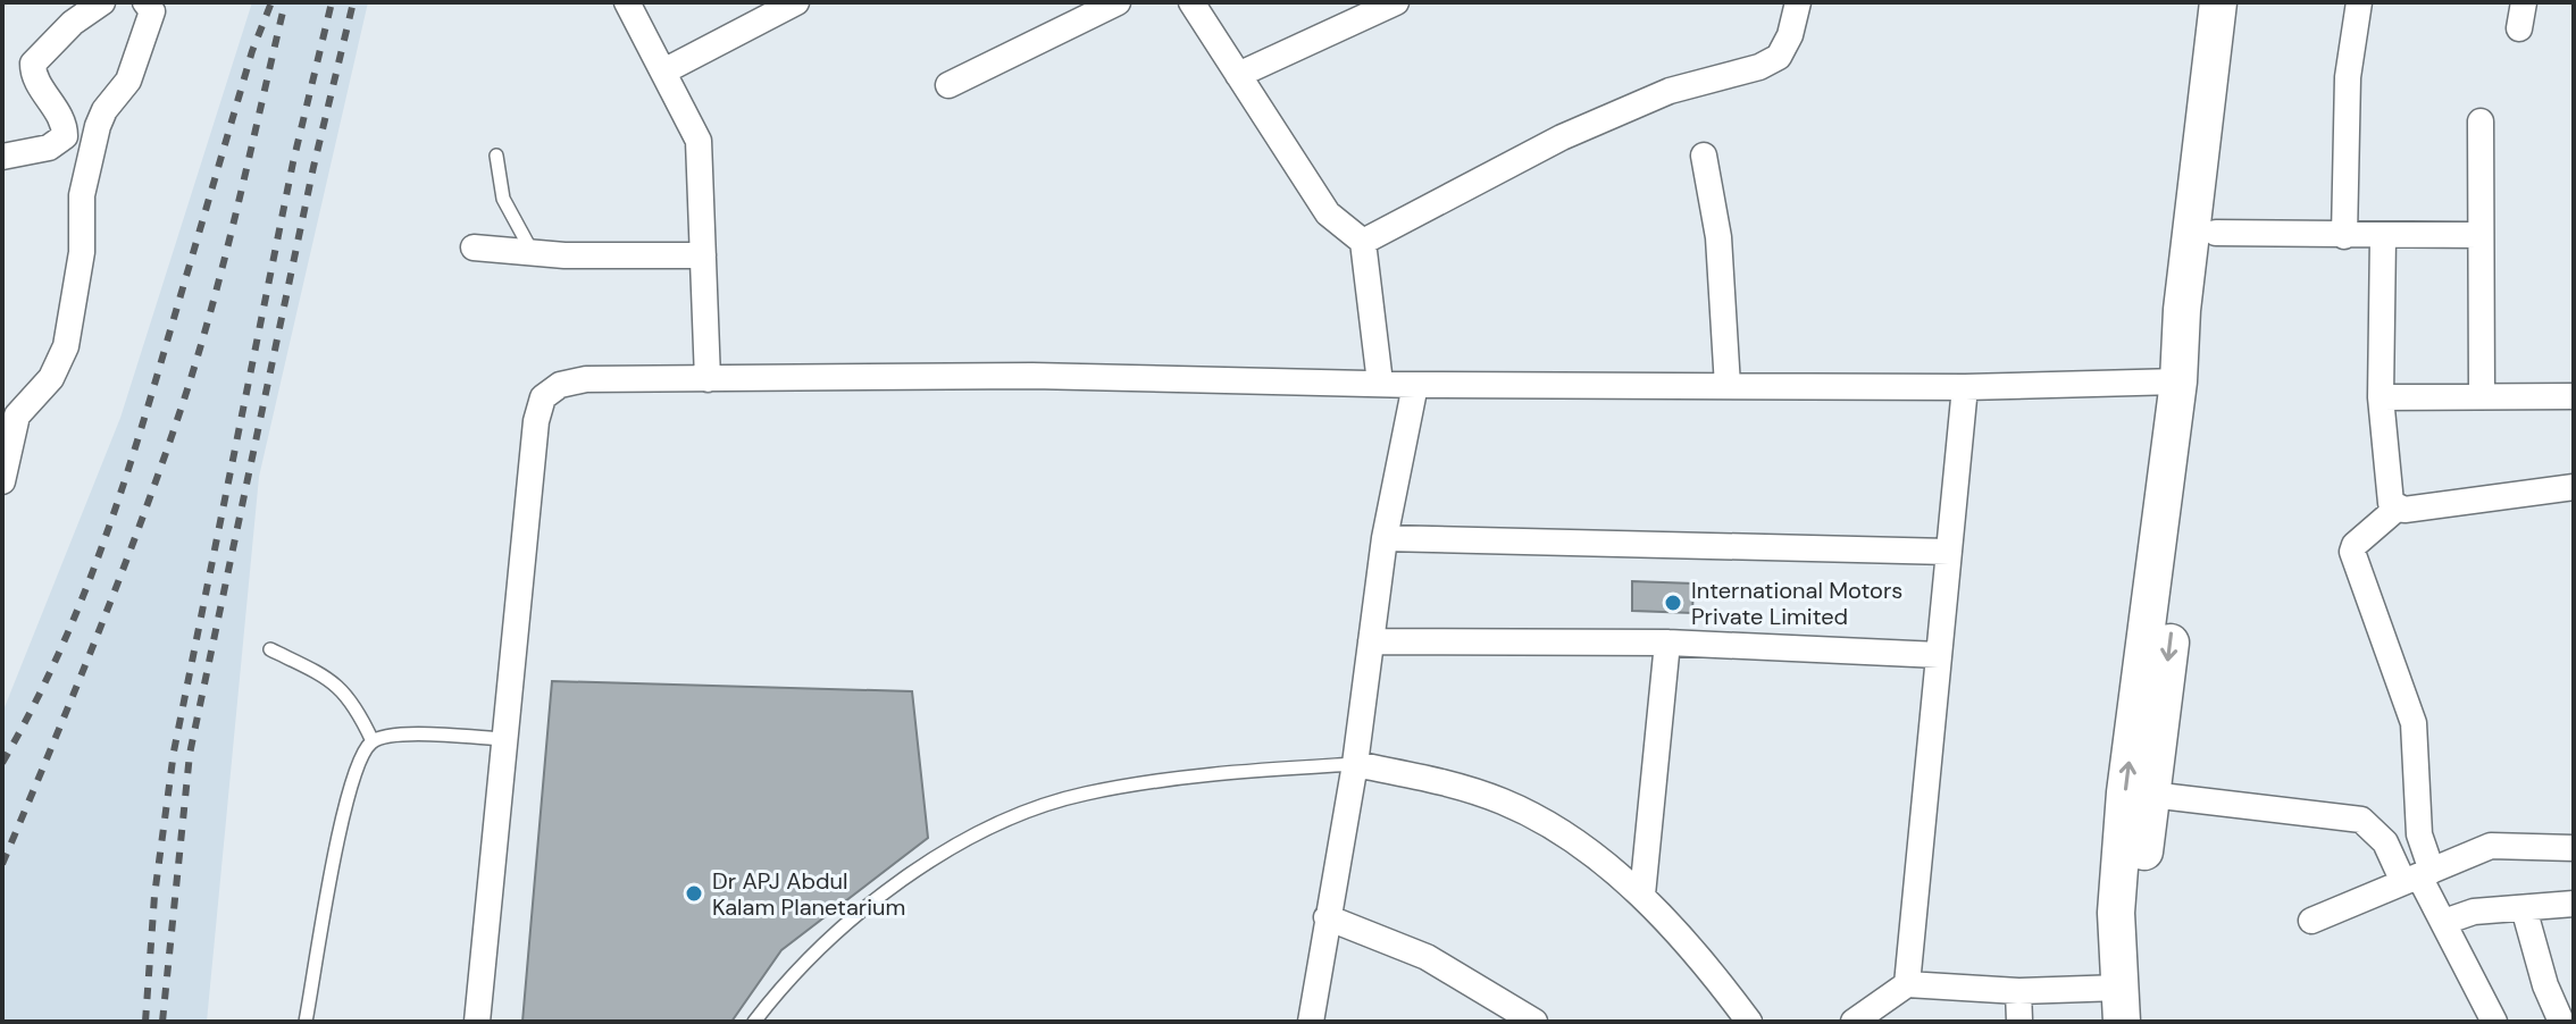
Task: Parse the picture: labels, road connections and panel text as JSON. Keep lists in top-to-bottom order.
{
  "places": ["International Motors Private Limited", "Dr APJ Abdul Kalam Planetarium"]
}
